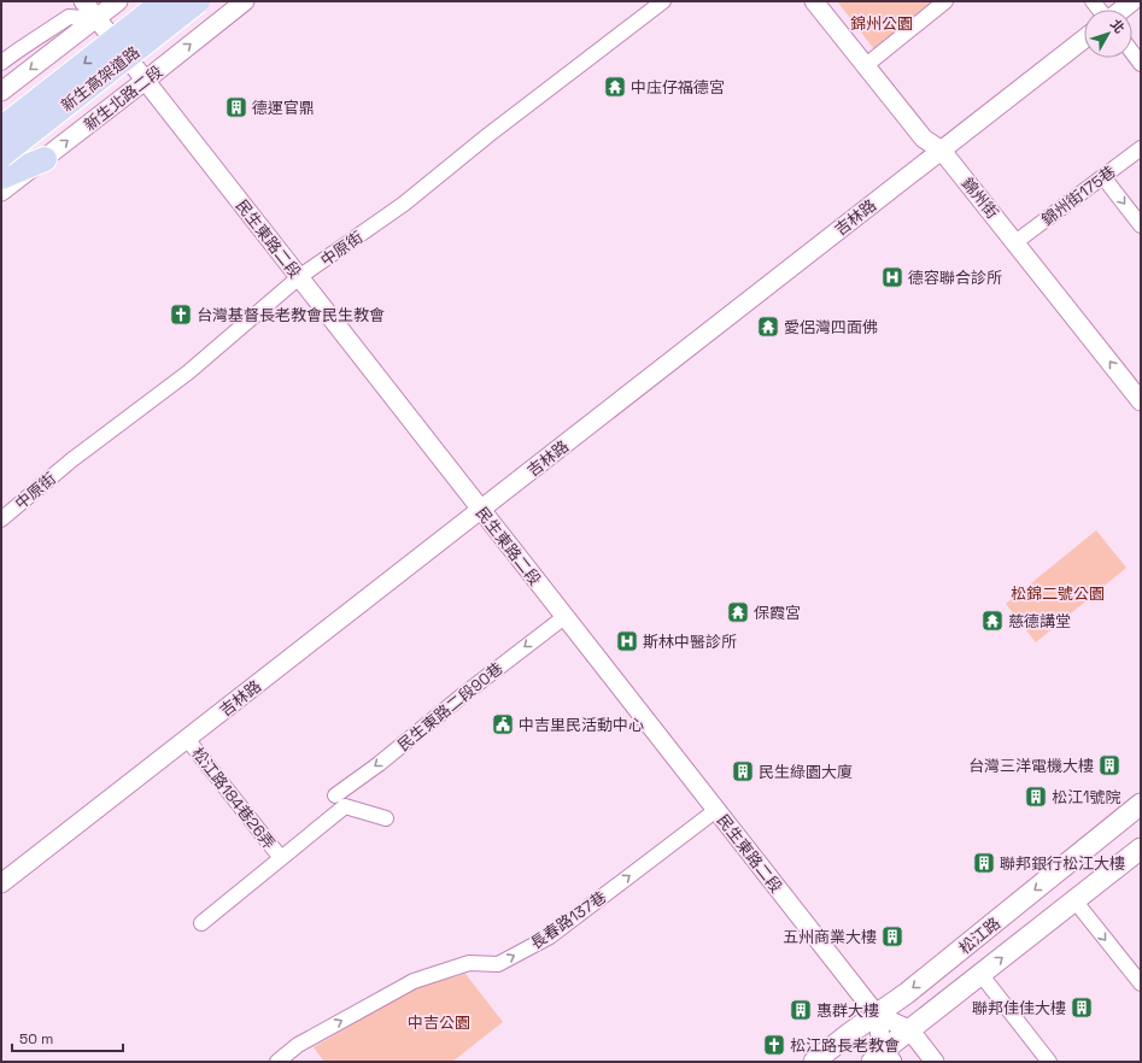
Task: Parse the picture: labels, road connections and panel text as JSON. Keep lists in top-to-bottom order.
{
  "streets": {
    "highway": ["新生高架道路"],
    "main road": ["松江路"],
    "street": [
      "新生北路二段",
      "錦州街175巷",
      "錦州街",
      "吉林路",
      "民生東路二段",
      "中原街",
      "民生東路二段90巷",
      "松江路184巷26弄",
      "長春路137巷"
    ]
  },
  "crossings": [
    ["新生北路二段", "民生東路二段"],
    ["錦州街175巷", "錦州街"],
    ["錦州街", "吉林路"],
    ["吉林路", "民生東路二段"],
    ["吉林路", "松江路184巷26弄"],
    ["民生東路二段", "中原街"],
    ["民生東路二段", "民生東路二段90巷"],
    ["民生東路二段", "長春路137巷"],
    ["民生東路二段", "松江路"]
  ],
  "one_way": ["民生東路二段90巷", "長春路137巷"],
  "parks": ["錦州公園", "松錦二號公園", "中吉公園"],
  "places": {
    "temple": [
      "中庒仔福德宮",
      "愛侶灣四面佛",
      "保霞宮",
      "慈德講堂"
    ],
    "building": [
      "德運官鼎",
      "台灣三洋電機大樓",
      "民生綠園大廈",
      "松江1號院",
      "聯邦銀行松江大樓",
      "五州商業大樓",
      "聯邦佳佳大樓",
      "惠群大樓"
    ],
    "hospital": ["德容聯合診所", "斯林中醫診所"],
    "church": ["台灣基督長老教會民生教會", "松江路長老教會"],
    "public building": ["中吉里民活動中心"]
  },
  "scale_bar": "50 m",
  "north": "top right"
}
